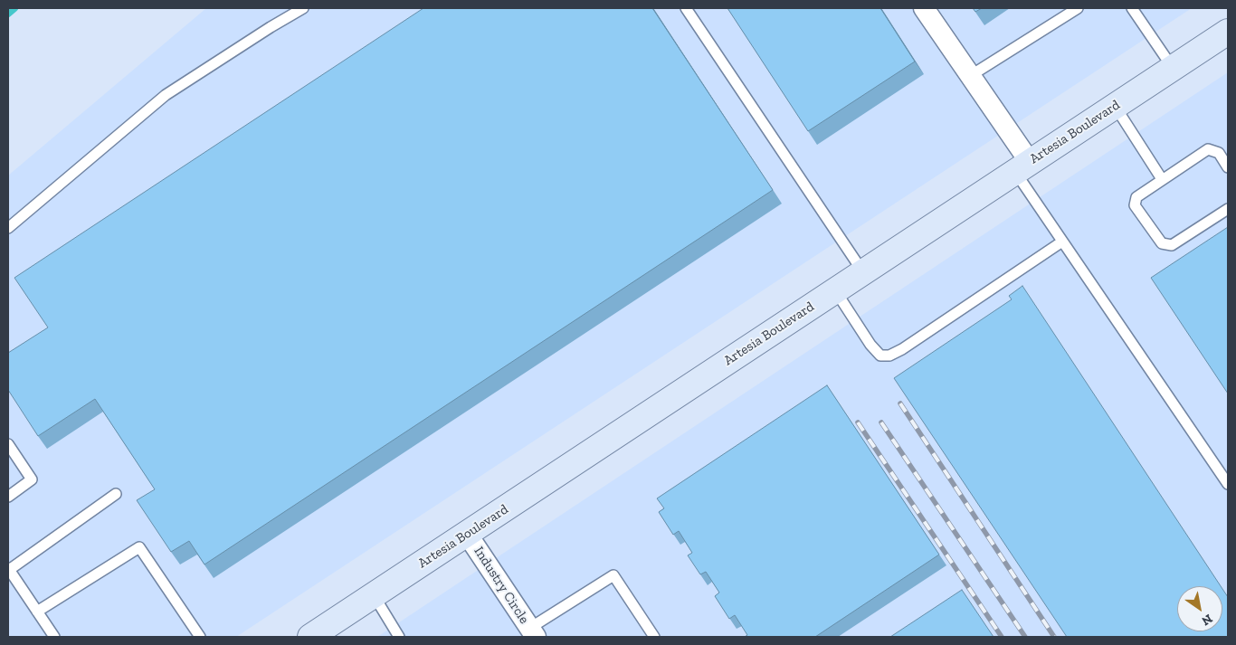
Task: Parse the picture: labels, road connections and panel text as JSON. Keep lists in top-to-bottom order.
{
  "streets": {
    "main road": ["Artesia Boulevard"],
    "street": ["Industry Circle"]
  },
  "crossings": [
    ["Artesia Boulevard", "Industry Circle"]
  ],
  "north": "bottom right"
}
